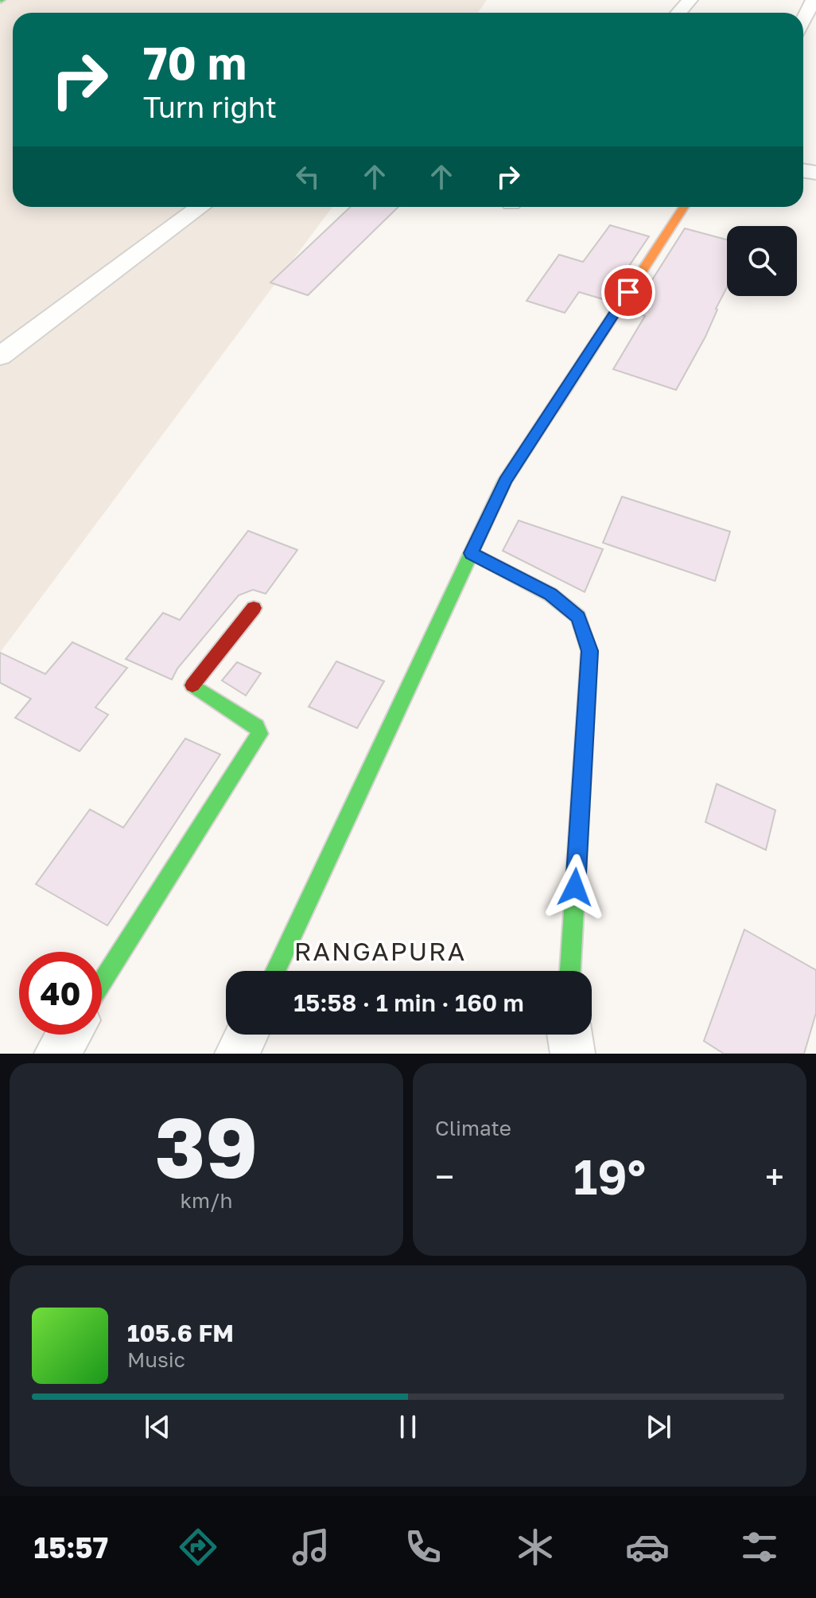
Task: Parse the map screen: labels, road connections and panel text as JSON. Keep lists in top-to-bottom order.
{
  "districts": ["RANGAPURA"],
  "page": {
    "turn": ["70 m", "Turn right"],
    "limit": "40",
    "trip": "15:58 · 1 min · 160 m",
    "tile": [
      ["39", "km/h"],
      "Climate"
    ],
    "heat": ["−", "19°", "+"],
    "song": ["105.6 FM", "Music"],
    "tabs": "15:57"
  }
}
